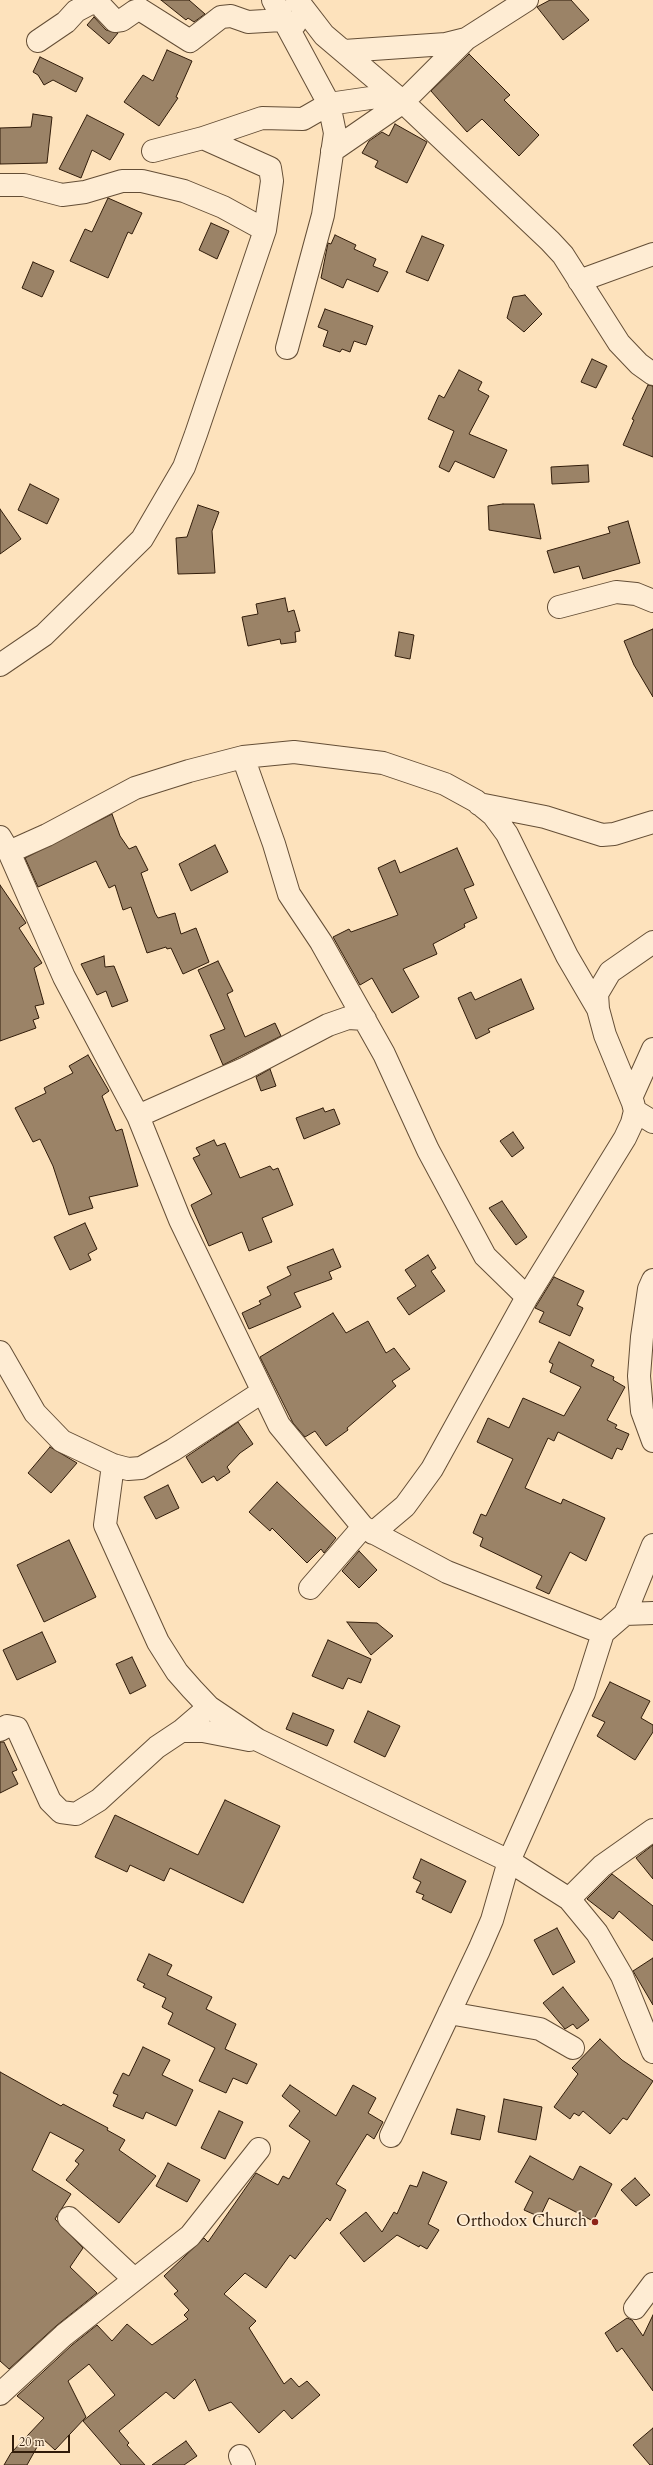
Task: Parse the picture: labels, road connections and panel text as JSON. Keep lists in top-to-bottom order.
{
  "places": ["Orthodox Church"],
  "scale_bar": "20 m"
}
